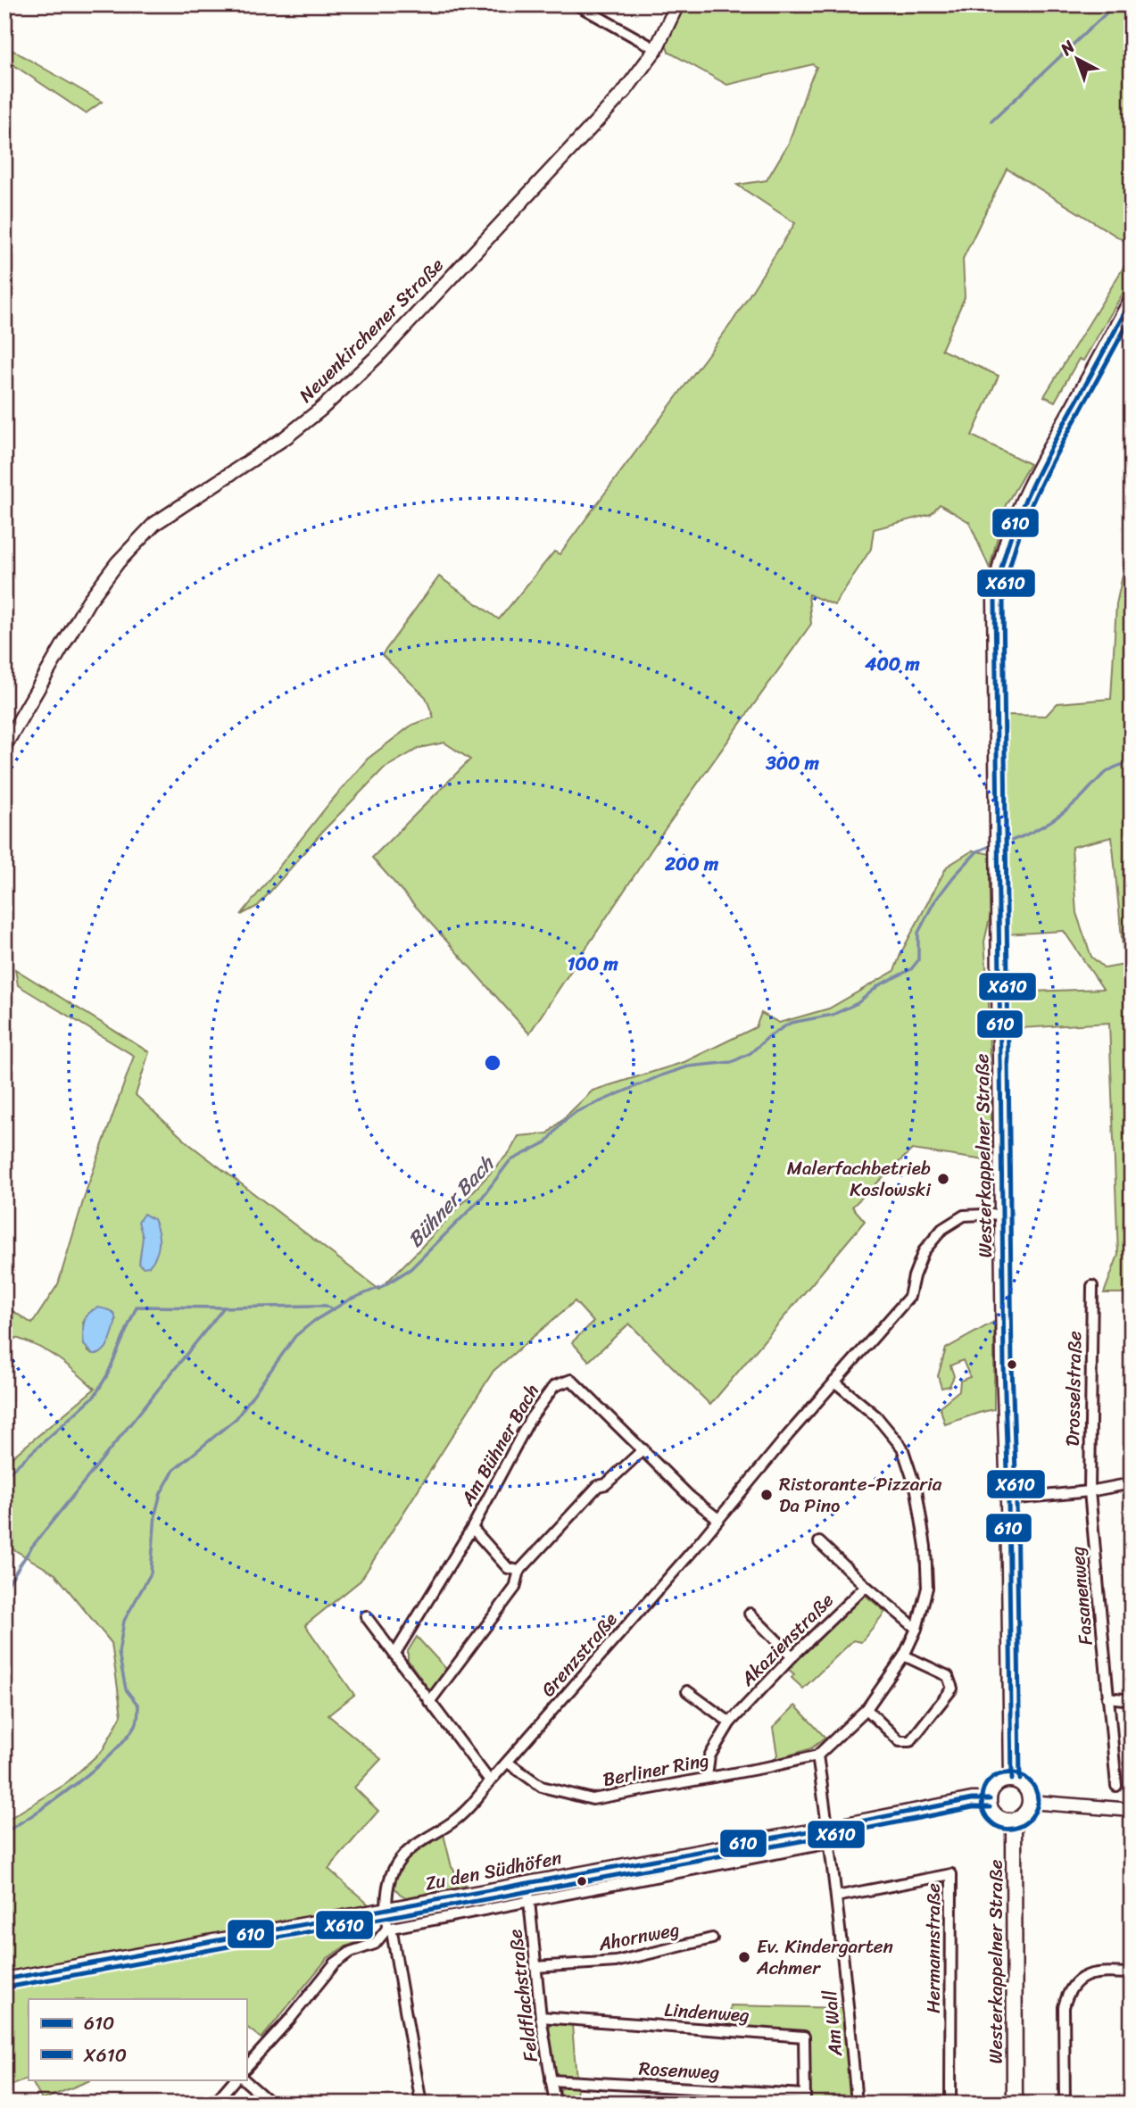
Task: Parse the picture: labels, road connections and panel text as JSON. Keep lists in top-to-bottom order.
{
  "streets": {
    "main road": ["Westerkappelner Straße"],
    "street": [
      "Neuenkirchener Straße",
      "Drosselstraße",
      "Am Bühner Bach",
      "Fasanenweg",
      "Akazienstraße",
      "Grenzstraße",
      "Berliner Ring",
      "Zu den Südhöfen",
      "Ahornweg",
      "Hermannstraße",
      "Feldflachstraße",
      "Lindenweg",
      "Am Wall",
      "Rosenweg"
    ]
  },
  "crossings": [
    ["Westerkappelner Straße", "Grenzstraße"],
    ["Westerkappelner Straße", "Zu den Südhöfen"],
    ["Drosselstraße", "Fasanenweg"],
    ["Am Bühner Bach", "Grenzstraße"],
    ["Akazienstraße", "Berliner Ring"],
    ["Grenzstraße", "Berliner Ring"],
    ["Grenzstraße", "Zu den Südhöfen"],
    ["Zu den Südhöfen", "Feldflachstraße"],
    ["Zu den Südhöfen", "Am Wall"],
    ["Ahornweg", "Feldflachstraße"],
    ["Hermannstraße", "Am Wall"],
    ["Feldflachstraße", "Lindenweg"],
    ["Feldflachstraße", "Rosenweg"],
    ["Lindenweg", "Rosenweg"]
  ],
  "water": ["Bühner Bach"],
  "places": ["Malerfachbetrieb Koslowski", "Ristorante-Pizzaria Da Pino", "Ev. Kindergarten Achmer"],
  "lines": ["transit line 610", "transit line X610"],
  "legend": ["610", "X610"],
  "north": "top left",
  "rings": [
    "400 m",
    "300 m",
    "200 m",
    "100 m"
  ]
}
